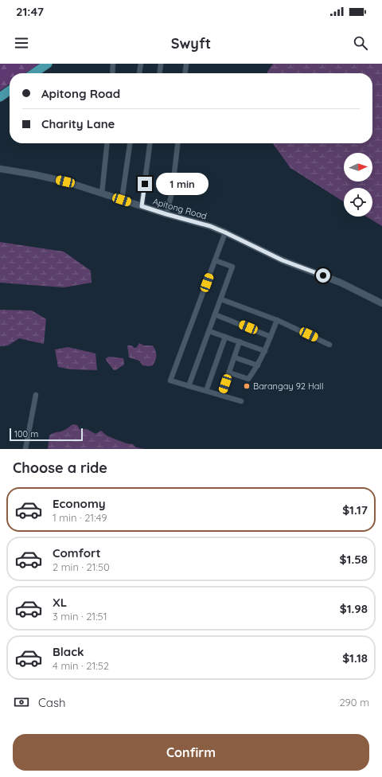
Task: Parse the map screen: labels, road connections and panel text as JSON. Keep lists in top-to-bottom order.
{
  "streets": {
    "street": ["Apitong Road"]
  },
  "places": ["Barangay 92 Hall"],
  "scale_bar": "100 m",
  "north": "right",
  "page": {
    "status": "21:47",
    "header": "Swyft",
    "banner": ["Apitong Road", "Charity Lane"],
    "bubble": "1 min",
    "scale": "100 m",
    "heading": "Choose a ride",
    "list": [
      {
        "name": "Economy",
        "note": "1 min · 21:49",
        "value": "$1.17"
      },
      {
        "name": "Comfort",
        "note": "2 min · 21:50",
        "value": "$1.58"
      },
      {
        "name": "XL",
        "note": "3 min · 21:51",
        "value": "$1.98"
      },
      {
        "name": "Black",
        "note": "4 min · 21:52",
        "value": "$1.18"
      }
    ],
    "pay": ["Cash", "290 m"],
    "buttons": "Confirm"
  }
}
